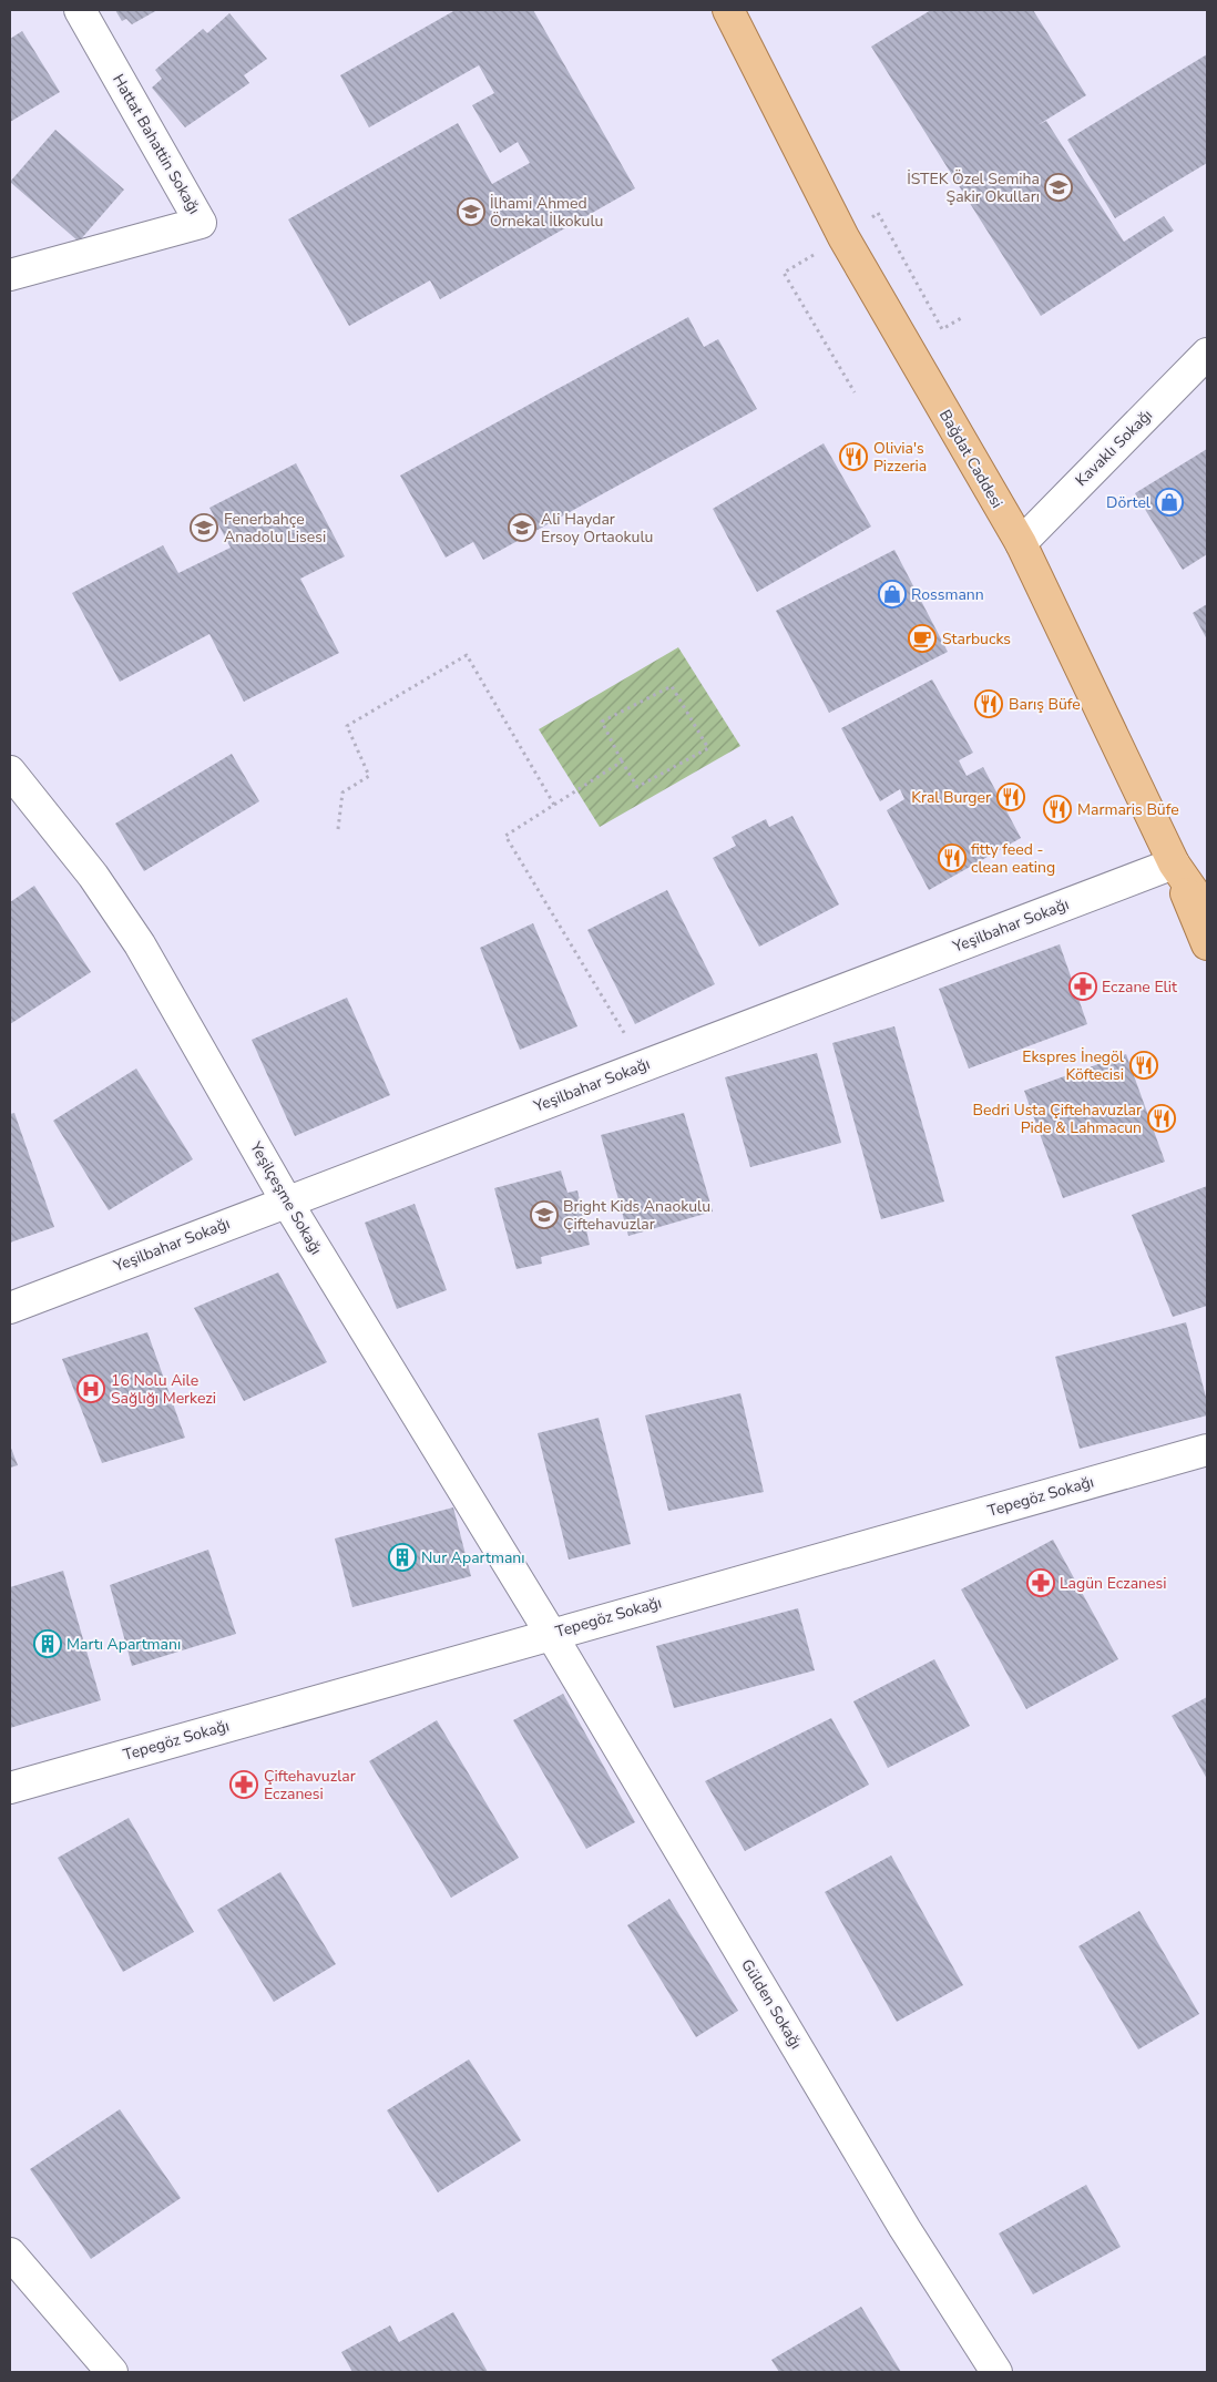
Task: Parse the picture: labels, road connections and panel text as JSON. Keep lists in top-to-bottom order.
{
  "streets": {
    "main road": ["Bağdat Caddesi"],
    "street": [
      "Hattat Bahattin Sokağı",
      "Kavaklı Sokağı",
      "Yeşilbahar Sokağı",
      "Yeşilçeşme Sokağı",
      "Tepegöz Sokağı",
      "Gülden Sokağı"
    ]
  },
  "crossings": [
    ["Kavaklı Sokağı", "Bağdat Caddesi"],
    ["Bağdat Caddesi", "Yeşilbahar Sokağı"],
    ["Yeşilbahar Sokağı", "Yeşilçeşme Sokağı"],
    ["Yeşilçeşme Sokağı", "Tepegöz Sokağı"],
    ["Yeşilçeşme Sokağı", "Gülden Sokağı"],
    ["Tepegöz Sokağı", "Gülden Sokağı"]
  ],
  "places": {
    "school or university": [
      "İSTEK Özel Semiha Şakir Okulları",
      "İlhami Ahmed Örnekal İlkokulu",
      "Fenerbahçe Anadolu Lisesi",
      "Ali Haydar Ersoy Ortaokulu",
      "Bright Kids Anaokulu Çiftehavuzlar"
    ],
    "restaurant": [
      "Olivia's Pizzeria",
      "Barış Büfe",
      "Kral Burger",
      "Marmaris Büfe",
      "fitty feed - clean eating",
      "Ekspres İnegöl Köftecisi",
      "Bedri Usta Çiftehavuzlar Pide & Lahmacun"
    ],
    "shop": ["Dörtel", "Rossmann"],
    "cafe": ["Starbucks"],
    "pharmacy": ["Eczane Elit", "Lagün Eczanesi", "Çiftehavuzlar Eczanesi"],
    "hospital": ["16 Nolu Aile Sağlığı Merkezi"],
    "building": ["Nur Apartmanı", "Martı Apartmanı"]
  }
}
